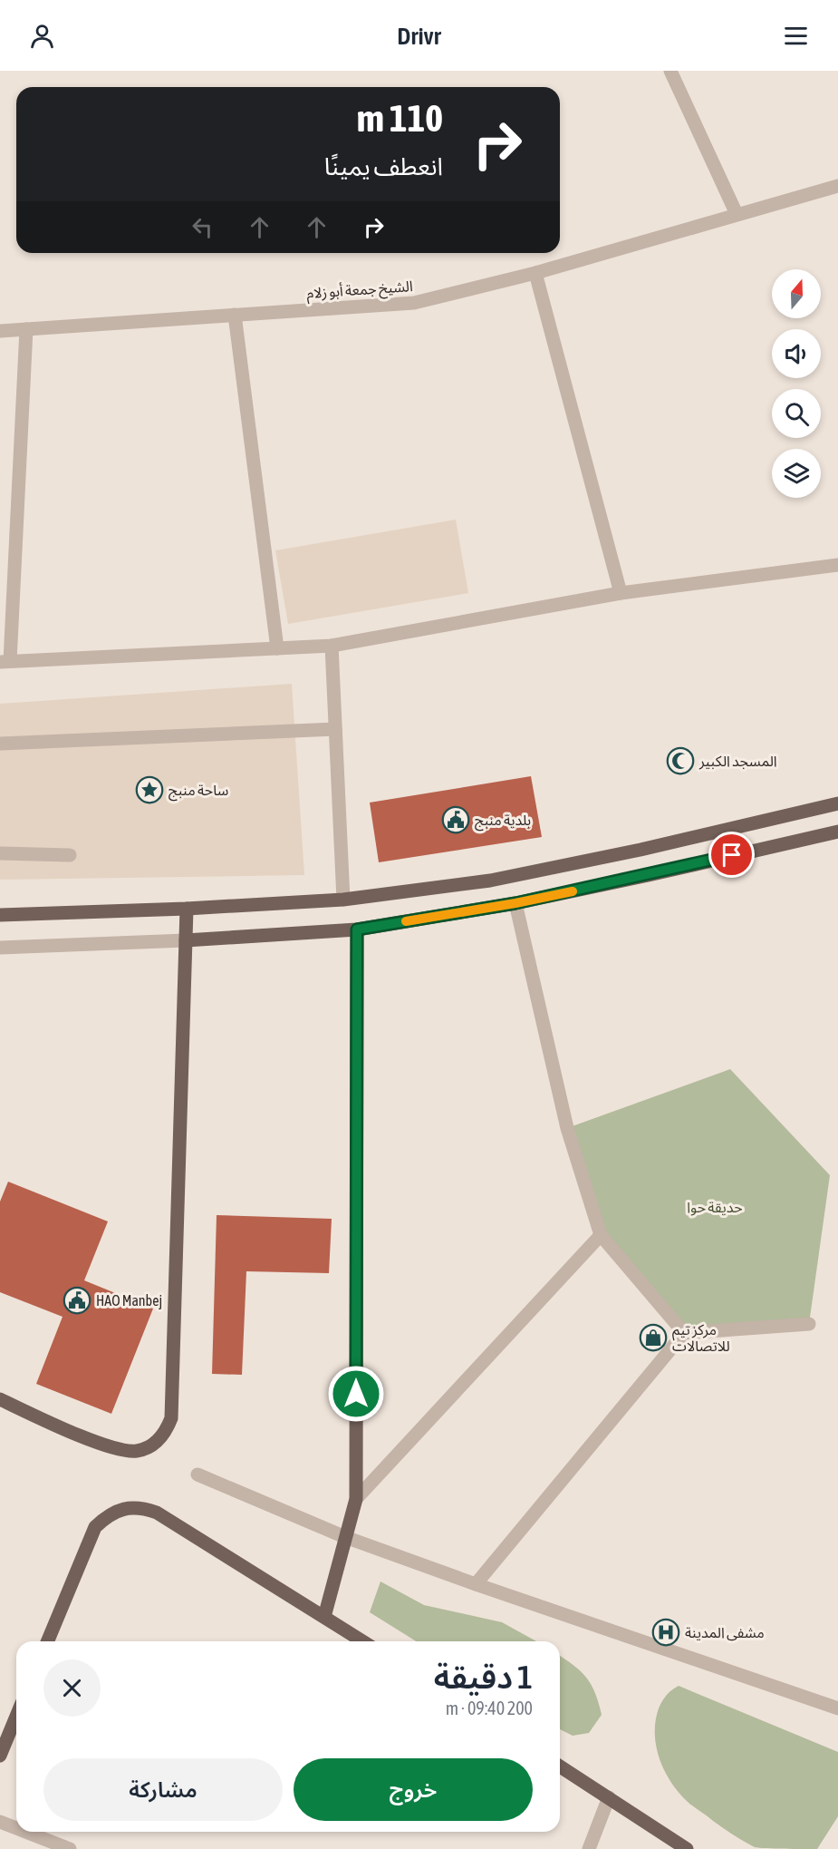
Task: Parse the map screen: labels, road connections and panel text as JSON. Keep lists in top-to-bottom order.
{
  "streets": {
    "street": ["الشيخ جمعة أبو زلام"]
  },
  "parks": ["حديقة حوا"],
  "places": {
    "mosque": ["المسجد الكبير"],
    "place": ["ساحة منبج"],
    "public building": ["بلدية منبج", "HAO Manbej"],
    "shop": ["مركز تيم للاتصالات"],
    "hospital": ["مشفى المدينة"]
  },
  "north": "top",
  "page": {
    "header": "Drivr",
    "turn": ["110 m", "انعطف يمينًا"],
    "heading": ["1 دقيقة", "200 m · 09:40"],
    "buttons": ["خروج", "مشاركة"]
  }
}
